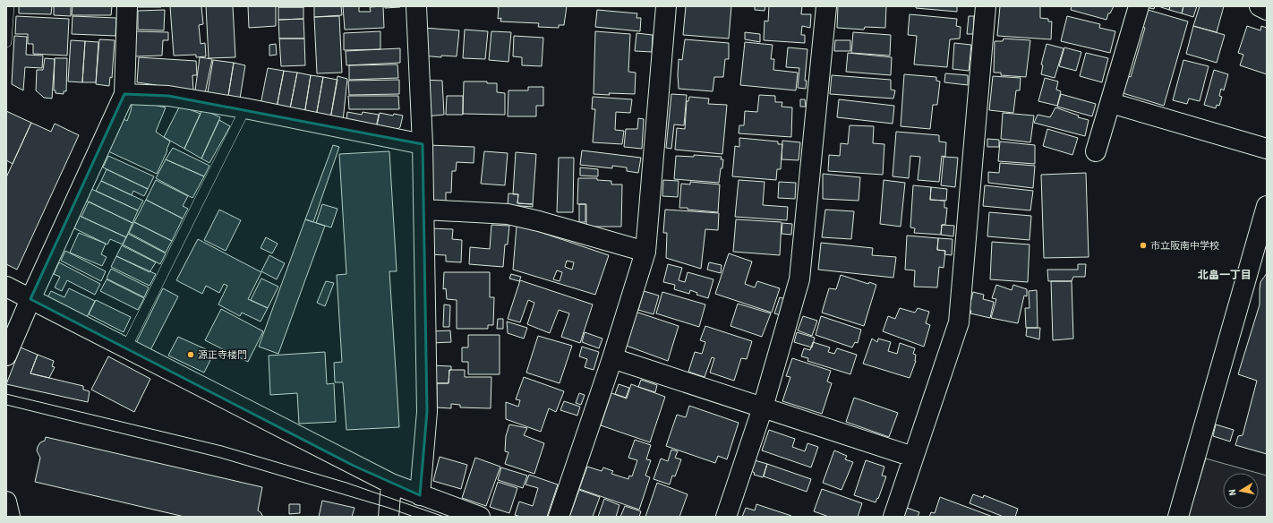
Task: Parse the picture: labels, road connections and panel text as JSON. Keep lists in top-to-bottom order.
{
  "districts": ["北畠一丁目"],
  "places": ["市立阪南中学校", "源正寺楼門"],
  "north": "left"
}
